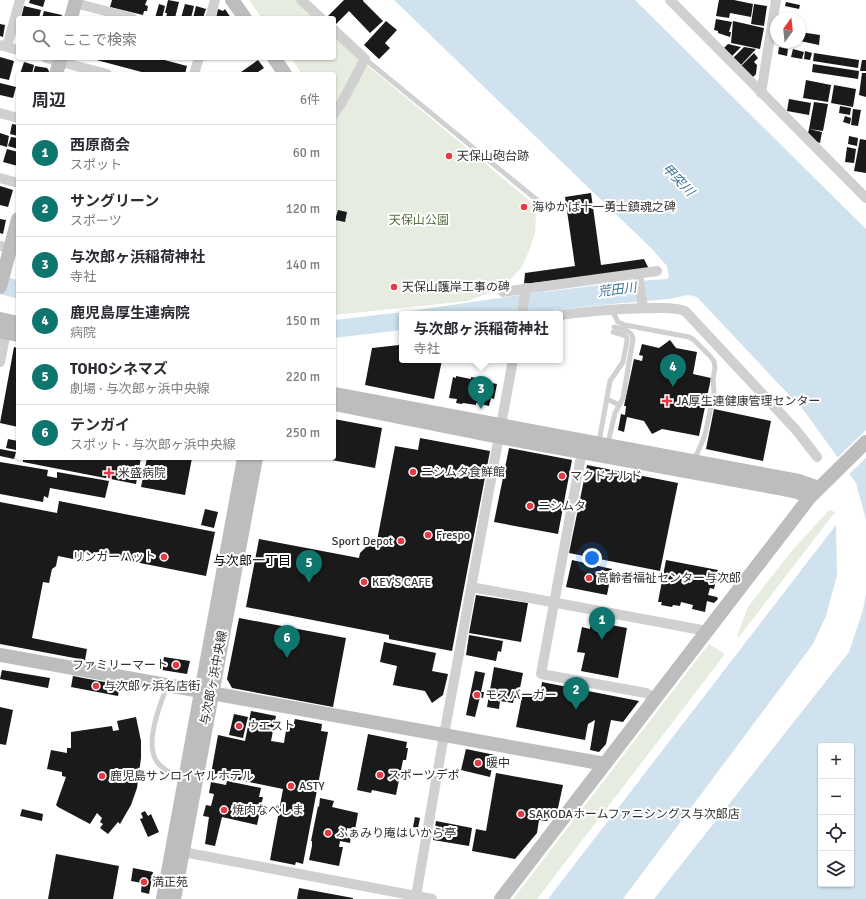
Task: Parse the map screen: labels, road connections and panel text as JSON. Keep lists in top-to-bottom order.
{
  "streets": {
    "street": ["与次郎ヶ浜中央線"]
  },
  "districts": ["与次郎一丁目"],
  "water": ["甲突川", "荒田川"],
  "parks": ["天保山公園"],
  "places": {
    "other": [
      "天保山砲台跡",
      "海ゆかば十一勇士鎮魂之碑",
      "天保山護岸工事の碑",
      "ニシムタ食鮮館",
      "マクドナルド",
      "ニシムタ",
      "Frespo",
      "Sport Depot",
      "リンガーハット",
      "高齢者福祉センター与次郎",
      "KEY'S CAFE",
      "ファミリーマート",
      "与次郎ヶ浜名店街",
      "モスバーガー",
      "ウエスト",
      "暖中",
      "スポーツデポ",
      "鹿児島サンロイヤルホテル",
      "ASTY",
      "焼肉なべしま",
      "SAKODAホームファニシングス与次郎店",
      "ふぁみり庵はいから亭",
      "満正苑"
    ],
    "health": ["JA厚生連健康管理センター", "米盛病院"]
  },
  "north": "top",
  "page": {
    "search": "ここで検索",
    "heading": ["周辺", "6件"],
    "list": [
      {
        "mark": "1",
        "name": "西原商会",
        "note": "スポット",
        "value": "60 m"
      },
      {
        "mark": "2",
        "name": "サングリーン",
        "note": "スポーツ",
        "value": "120 m"
      },
      {
        "mark": "3",
        "name": "与次郎ヶ浜稲荷神社",
        "note": "寺社",
        "value": "140 m"
      },
      {
        "mark": "4",
        "name": "鹿児島厚生連病院",
        "note": "病院",
        "value": "150 m"
      },
      {
        "mark": "5",
        "name": "TOHOシネマズ",
        "note": "劇場 · 与次郎ヶ浜中央線",
        "value": "220 m"
      },
      {
        "mark": "6",
        "name": "テンガイ",
        "note": "スポット · 与次郎ヶ浜中央線",
        "value": "250 m"
      }
    ],
    "popup": ["与次郎ヶ浜稲荷神社", "寺社"],
    "pins": [
      "4",
      "3",
      "5",
      "1",
      "6",
      "2"
    ],
    "map_buttons": ["+", "−"]
  }
}
